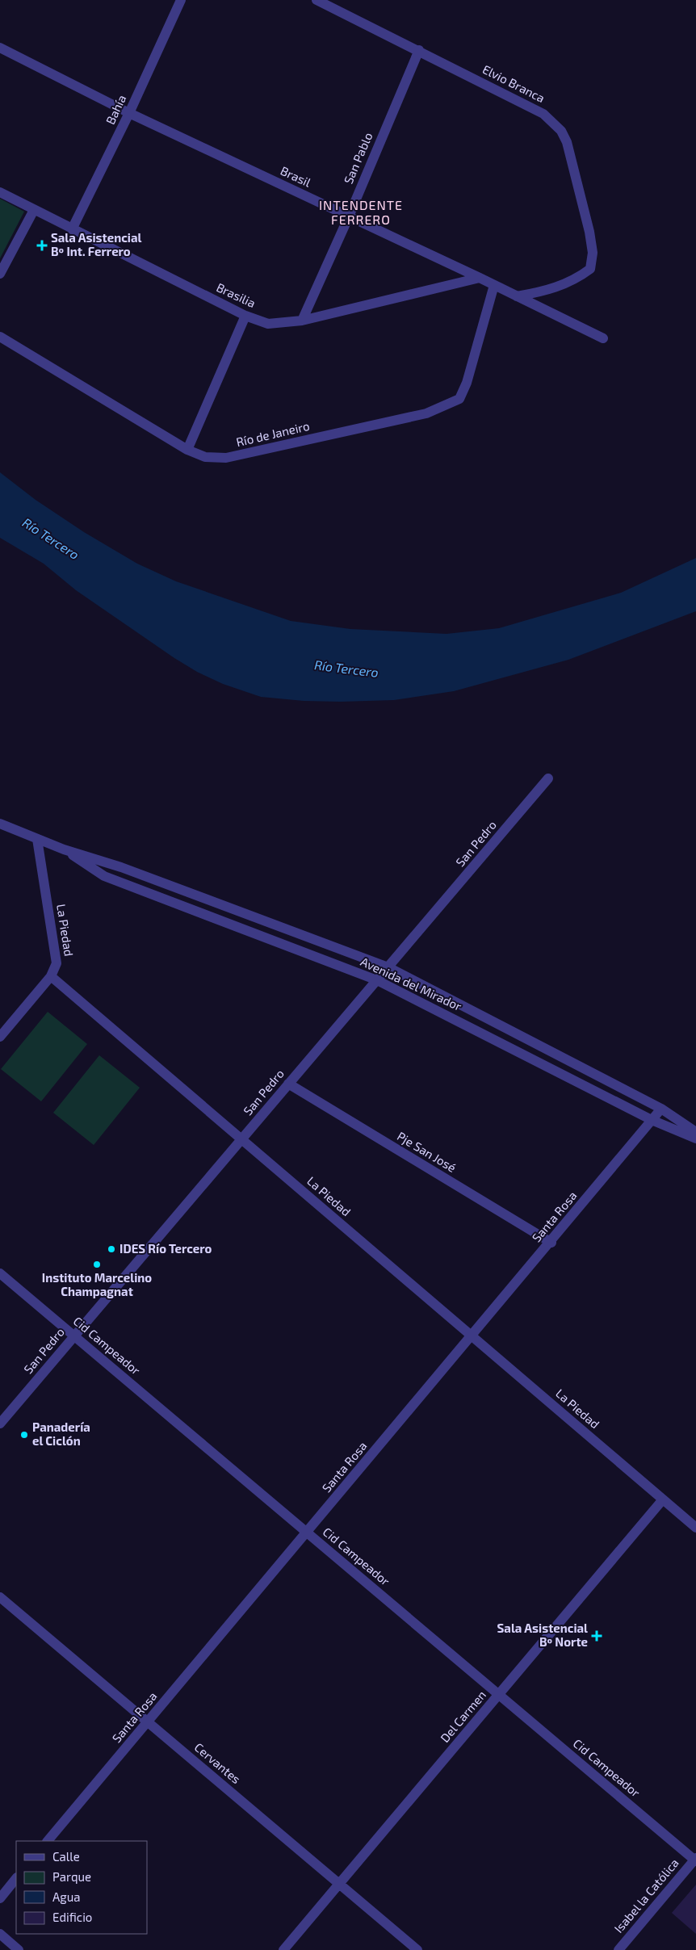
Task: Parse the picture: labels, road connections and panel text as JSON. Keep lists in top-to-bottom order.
{
  "streets": {
    "street": [
      "Elvio Branca",
      "Bahía",
      "San Pablo",
      "Brasil",
      "Brasilia",
      "Río de Janeiro",
      "San Pedro",
      "La Piedad",
      "Avenida del Mirador",
      "Pje San José",
      "Santa Rosa",
      "Cid Campeador",
      "Del Carmen",
      "Cervantes",
      "Isabel la Católica"
    ]
  },
  "crossings": [
    ["Elvio Branca", "San Pablo"],
    ["Elvio Branca", "Brasil"],
    ["Bahía", "Brasil"],
    ["Bahía", "Brasilia"],
    ["San Pablo", "Brasil"],
    ["San Pablo", "Brasilia"],
    ["Brasil", "Brasilia"],
    ["Brasil", "Río de Janeiro"],
    ["San Pedro", "La Piedad"],
    ["San Pedro", "Avenida del Mirador"],
    ["San Pedro", "Pje San José"],
    ["San Pedro", "Cid Campeador"],
    ["La Piedad", "Avenida del Mirador"],
    ["La Piedad", "Santa Rosa"],
    ["La Piedad", "Del Carmen"],
    ["Avenida del Mirador", "Santa Rosa"],
    ["Pje San José", "Santa Rosa"],
    ["Santa Rosa", "Cid Campeador"],
    ["Santa Rosa", "Cervantes"],
    ["Cid Campeador", "Del Carmen"],
    ["Cid Campeador", "Isabel la Católica"],
    ["Del Carmen", "Cervantes"]
  ],
  "districts": ["INTENDENTE FERRERO"],
  "water": ["Río Tercero"],
  "places": {
    "health": ["Sala Asistencial Bº Int. Ferrero", "Sala Asistencial Bº Norte"],
    "other": ["IDES Río Tercero", "Instituto Marcelino Champagnat", "Panadería el Ciclón"]
  },
  "legend": [
    "Calle",
    "Parque",
    "Agua",
    "Edificio"
  ]
}
